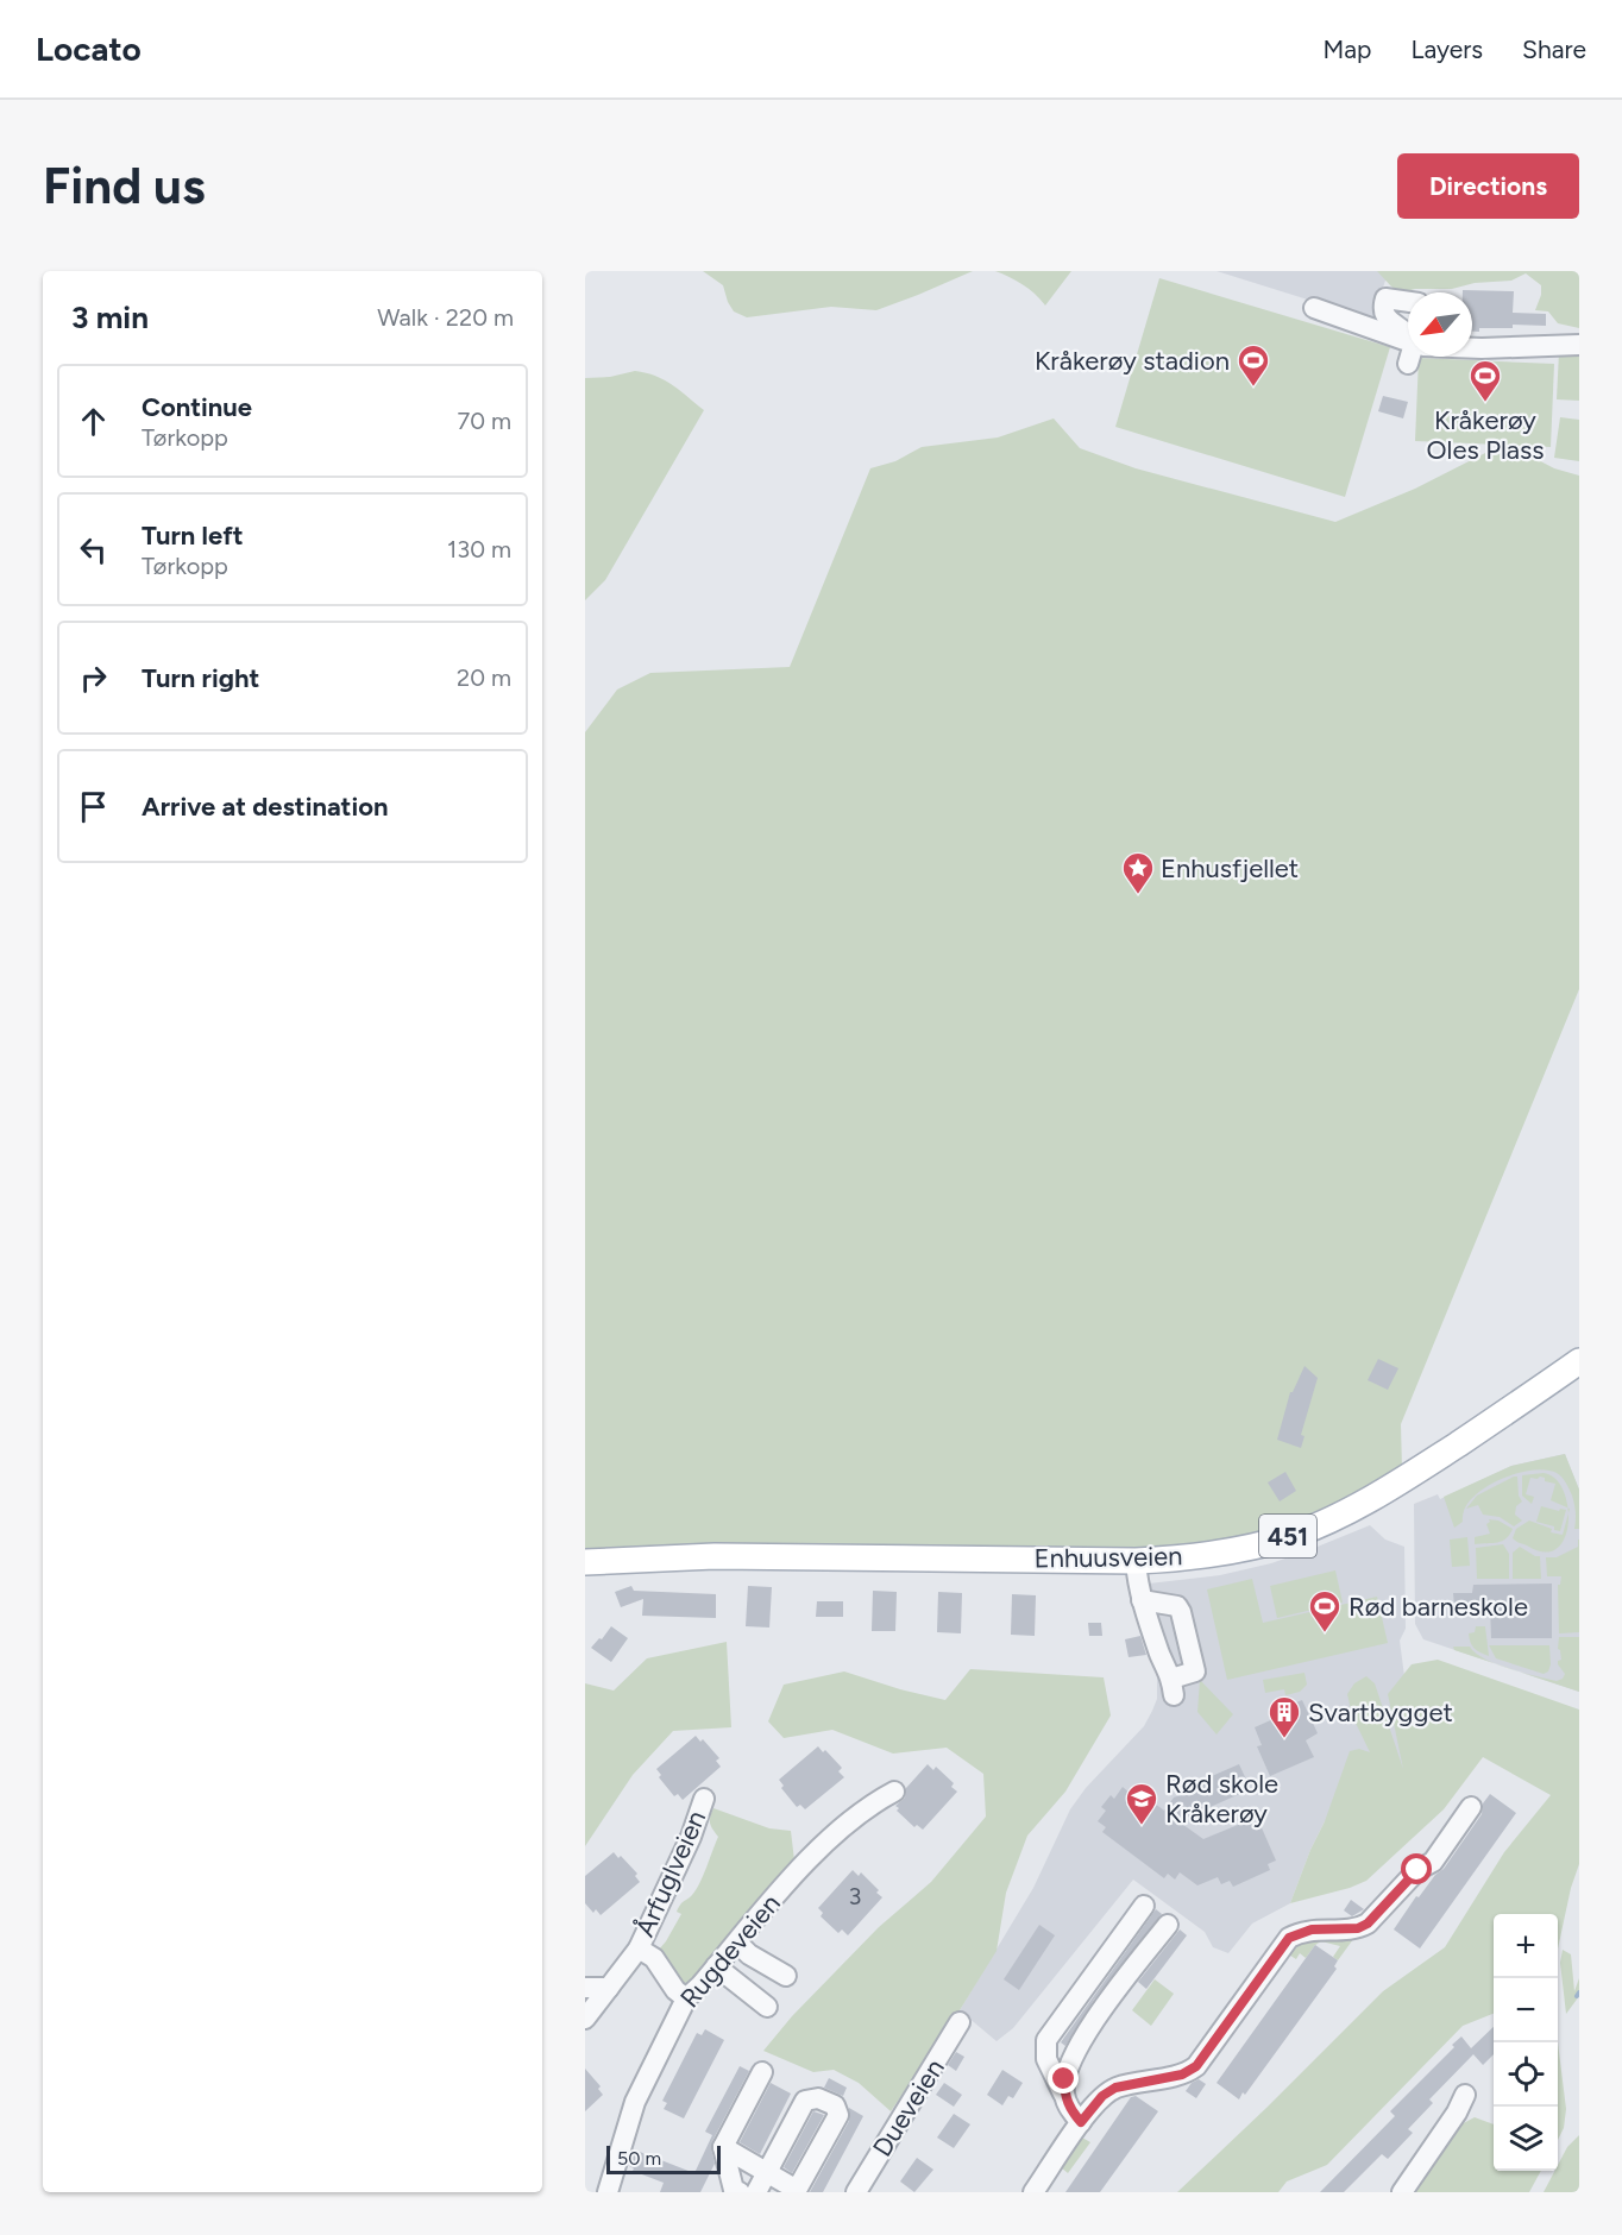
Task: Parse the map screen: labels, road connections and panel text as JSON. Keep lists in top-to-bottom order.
{
  "streets": {
    "main road": ["451", "Enhuusveien"],
    "street": ["Årfuglveien", "Rugdeveien", "Dueveien"]
  },
  "crossings": [
    ["Årfuglveien", "Rugdeveien"]
  ],
  "places": {
    "sports": ["Kråkerøy stadion", "Kråkerøy Oles Plass", "Rød barneskole"],
    "place": ["Enhusfjellet"],
    "building": ["Svartbygget"],
    "school or university": ["Rød skole Kråkerøy"]
  },
  "house_numbers": ["3"],
  "scale_bar": "50 m",
  "north": "bottom left",
  "page": {
    "header": "Locato",
    "nav": ["Map", "Layers", "Share"],
    "buttons": "Directions",
    "title": "Find us",
    "heading": ["3 min", "Walk · 220 m"],
    "list": [
      ["Continue", "Tørkopp", "70 m"],
      ["Turn left", "Tørkopp", "130 m"],
      ["Turn right", "20 m"],
      "Arrive at destination"
    ],
    "map_buttons": ["+", "−"],
    "scale": "50 m"
  }
}
